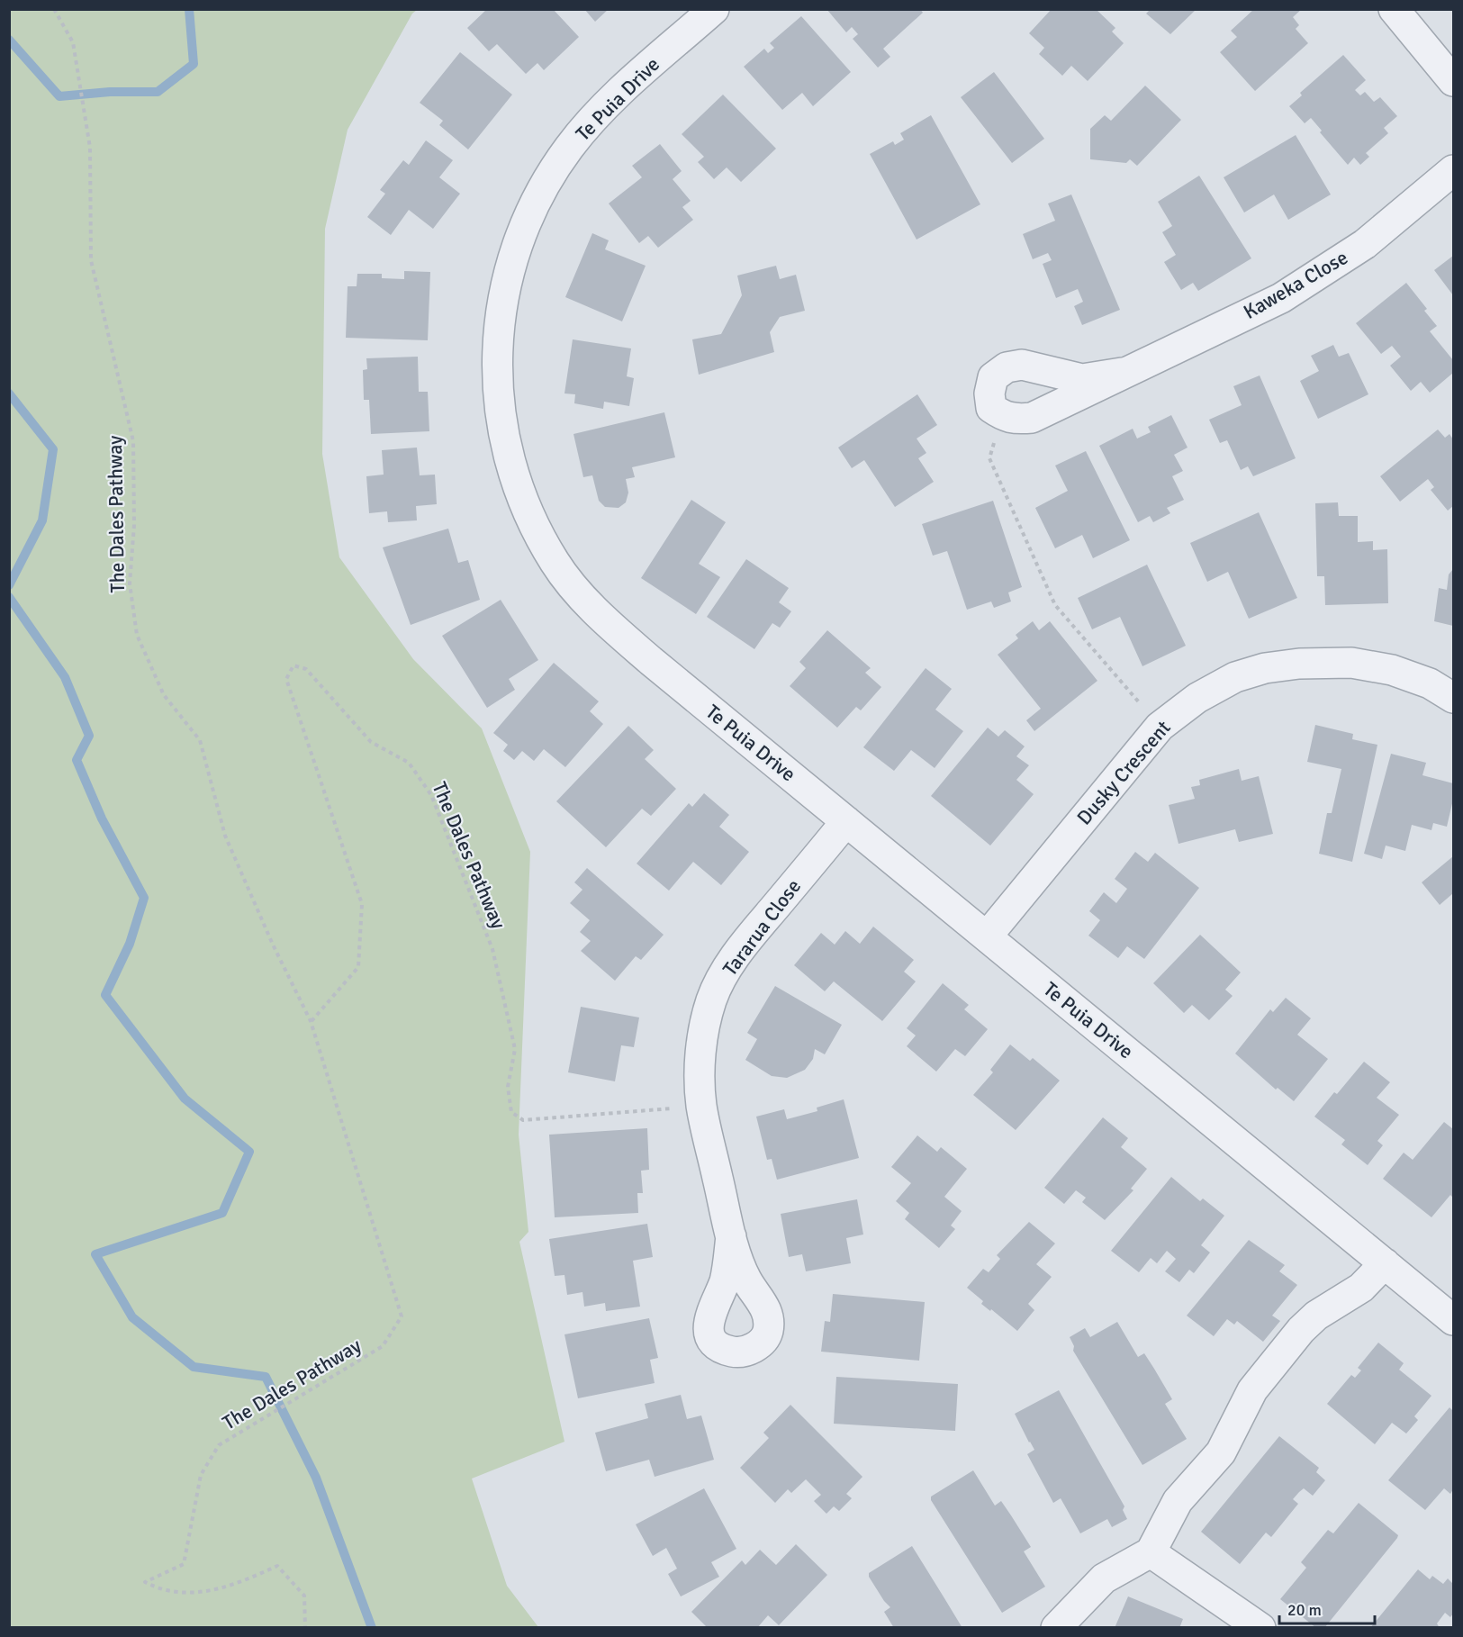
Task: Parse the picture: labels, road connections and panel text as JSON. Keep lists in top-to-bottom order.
{
  "streets": {
    "street": [
      "Te Puia Drive",
      "Kaweka Close",
      "Dusky Crescent",
      "Tararua Close"
    ],
    "path": ["The Dales Pathway"]
  },
  "crossings": [
    ["Te Puia Drive", "Dusky Crescent"],
    ["Te Puia Drive", "Tararua Close"],
    ["The Dales Pathway", "Tararua Close"]
  ],
  "scale_bar": "20 m"
}
